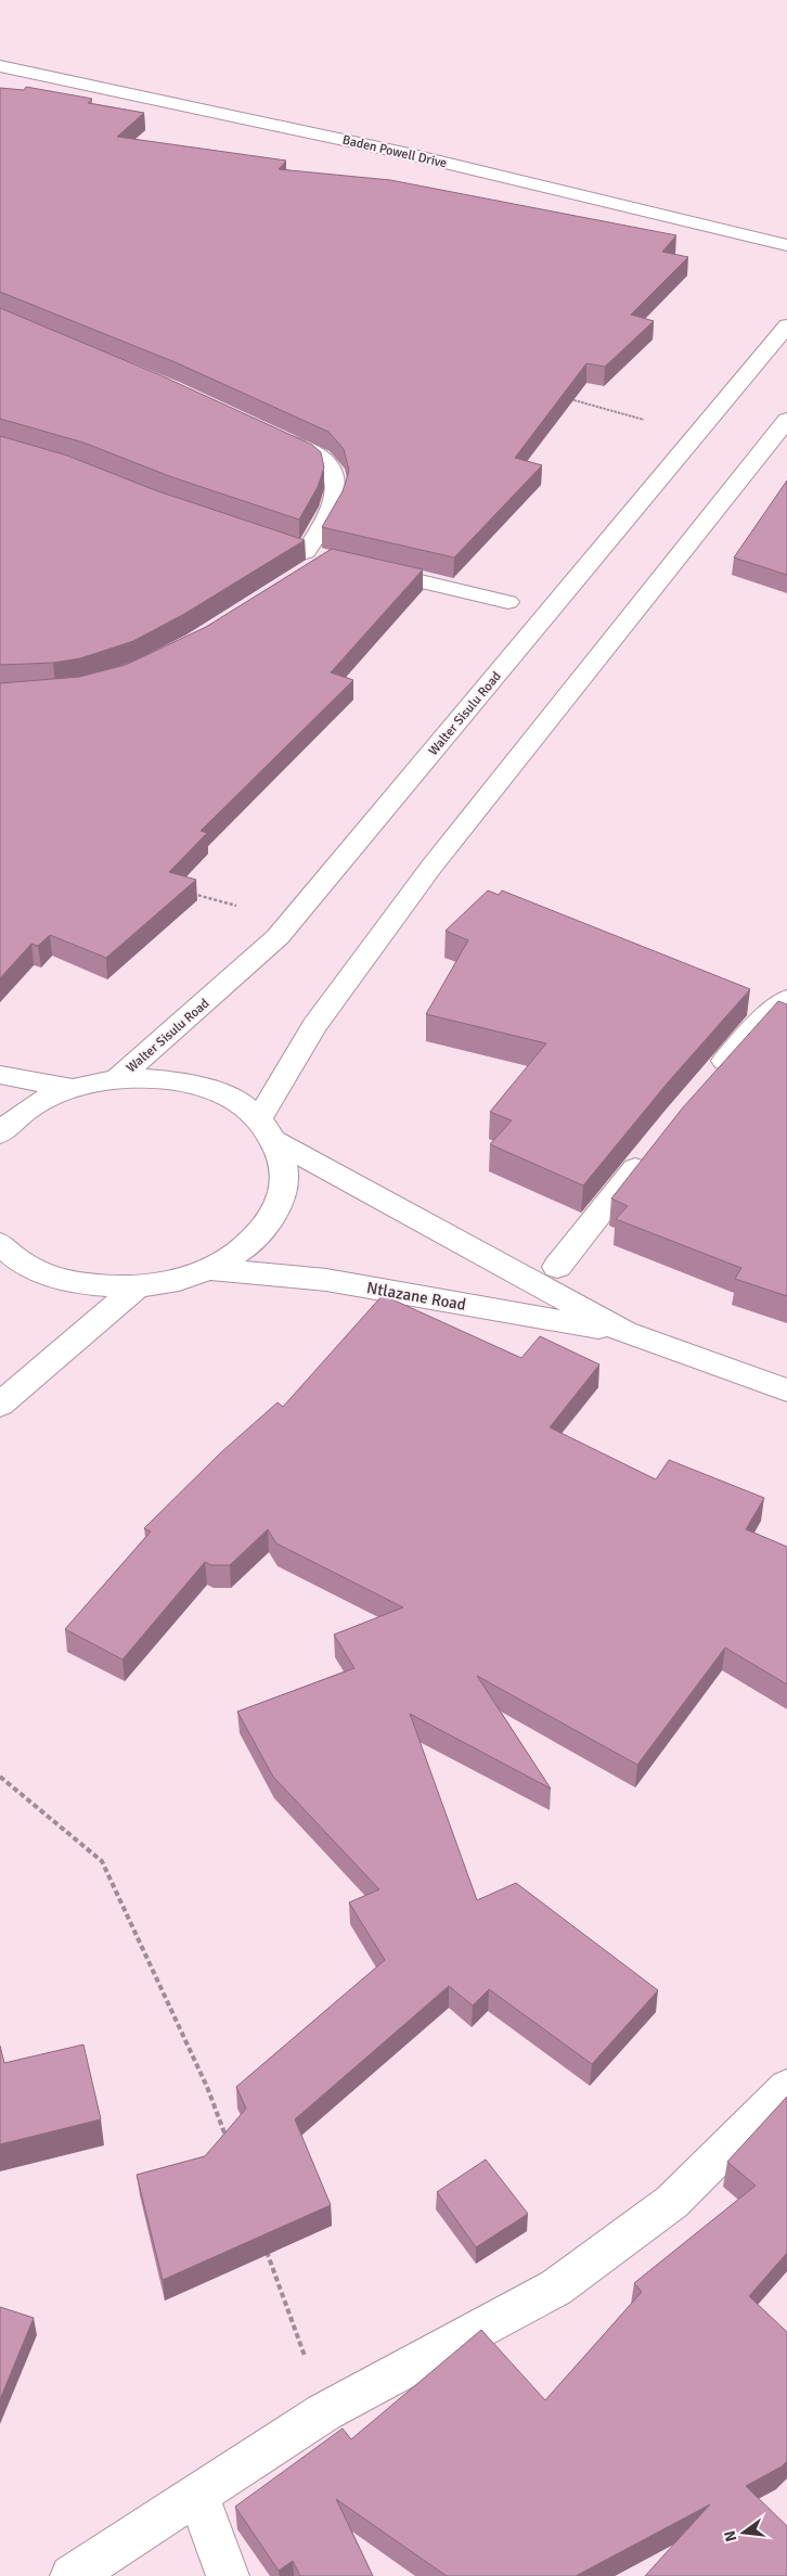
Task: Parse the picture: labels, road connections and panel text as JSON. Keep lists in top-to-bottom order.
{
  "streets": {
    "street": ["Baden Powell Drive", "Walter Sisulu Road", "Ntlazane Road"]
  },
  "crossings": [
    ["Walter Sisulu Road", "Ntlazane Road"]
  ],
  "north": "left"
}
